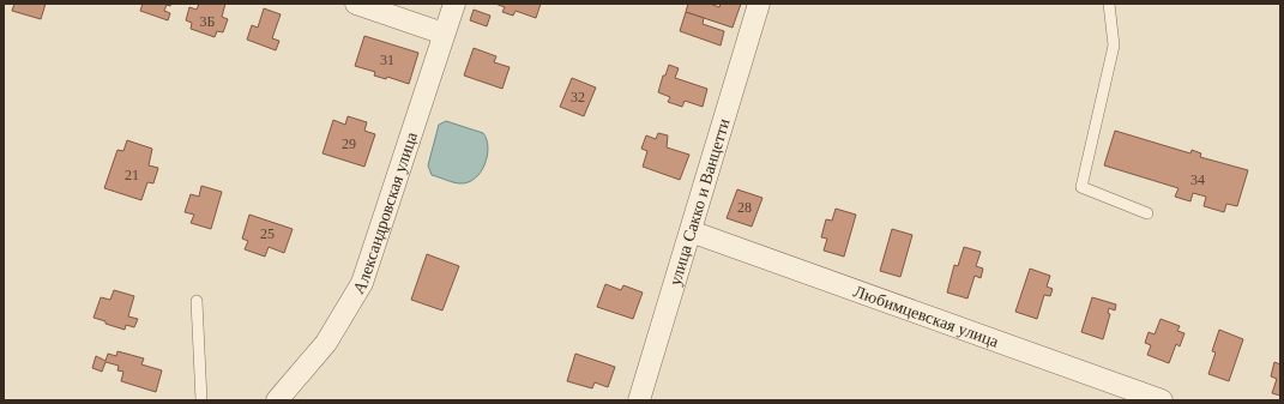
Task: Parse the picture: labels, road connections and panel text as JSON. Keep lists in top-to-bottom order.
{
  "streets": {
    "street": ["улица Сакко и Ванцетти", "Александровская улица", "Любимцевская улица"]
  },
  "crossings": [
    ["улица Сакко и Ванцетти", "Любимцевская улица"]
  ],
  "house_numbers": [
    "3Б",
    "31",
    "32",
    "29",
    "21",
    "34",
    "28",
    "25"
  ]
}
